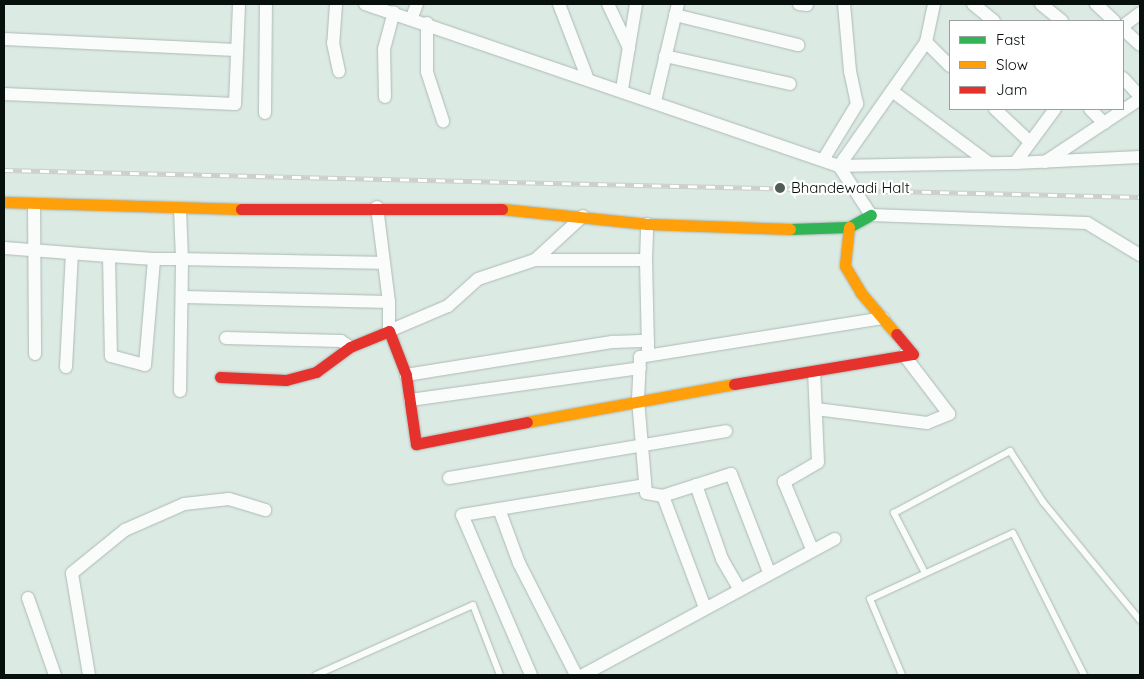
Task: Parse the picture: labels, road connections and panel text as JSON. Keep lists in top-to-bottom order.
{
  "places": ["Bhandewadi Halt"],
  "legend": ["Fast", "Slow", "Jam"]
}
